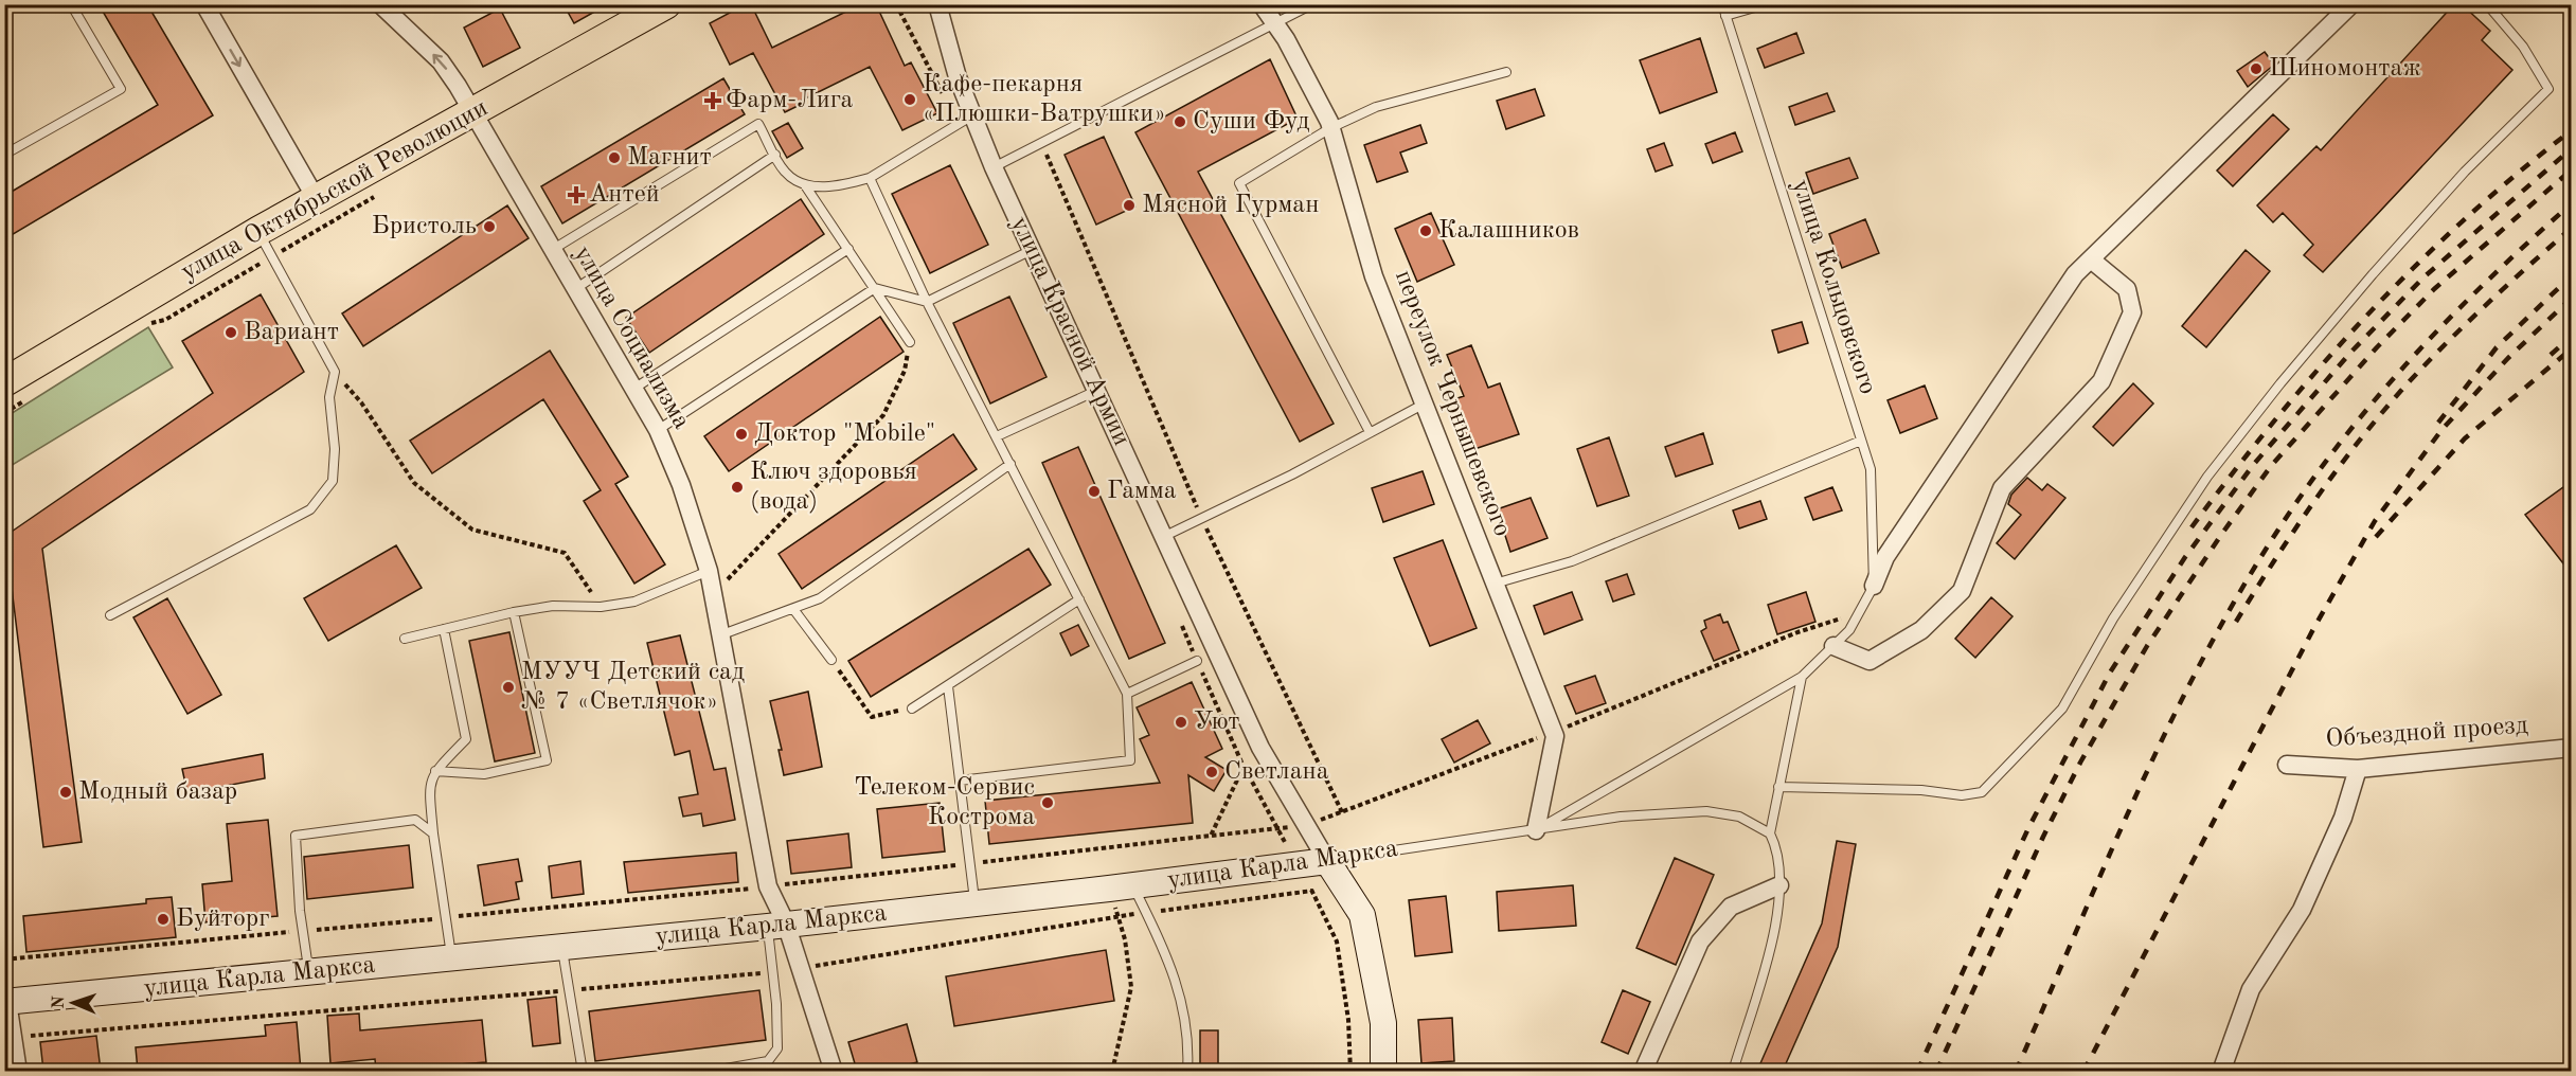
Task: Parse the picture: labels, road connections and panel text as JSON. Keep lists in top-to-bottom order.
{
  "streets": {
    "main road": ["улица Октябрьской Революции", "улица Красной Армии", "улица Карла Маркса"],
    "street": ["улица Социализма", "переулок Чернышевского", "Объездной проезд"],
    "lane": ["улица Кольцовского"]
  },
  "crossings": [
    ["улица Октябрьской Революции", "улица Социализма"],
    ["улица Кольцовского", "улица Карла Маркса"],
    ["улица Красной Армии", "улица Карла Маркса"],
    ["улица Социализма", "улица Карла Маркса"],
    ["переулок Чернышевского", "улица Карла Маркса"]
  ],
  "places": {
    "other": [
      "Шиномонтаж",
      "Кафе-пекарня «Плюшки-Ватрушки»",
      "Суши Фуд",
      "Магнит",
      "Мясной Гурман",
      "Бристоль",
      "Калашников",
      "Вариант",
      "Доктор \"Mobile\"",
      "Ключ здоровья (вода)",
      "Гамма",
      "МУУЧ Детский сад № 7 «Светлячок»",
      "Уют",
      "Светлана",
      "Модный базар",
      "Телеком-Сервис Кострома",
      "Буйторг"
    ],
    "health": ["Фарм-Лига", "Антей"]
  },
  "north": "left"
}
